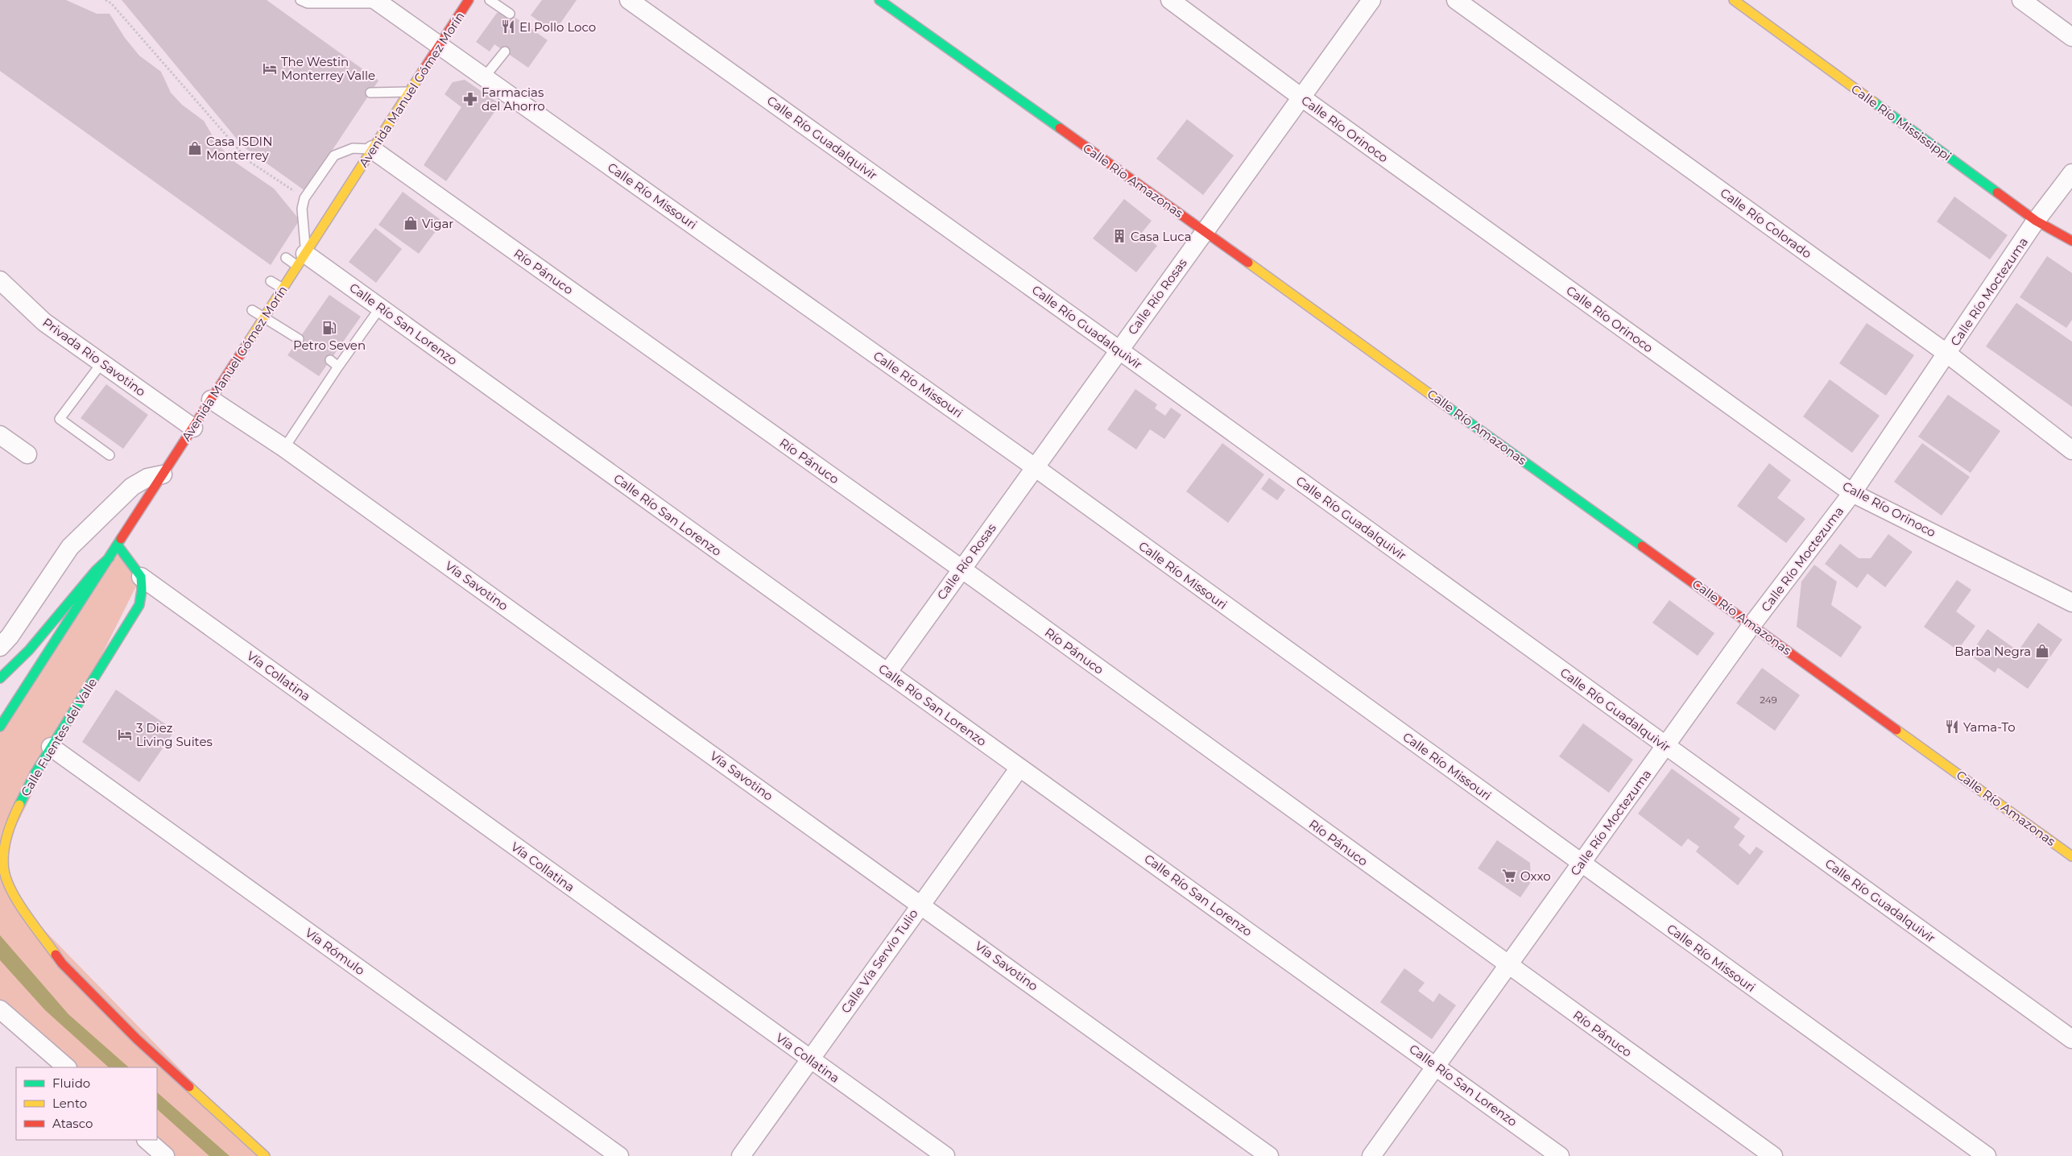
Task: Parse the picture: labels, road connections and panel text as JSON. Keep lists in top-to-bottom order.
{
  "streets": {
    "main road": [
      "Avenida Manuel Gómez Morín",
      "Calle Río Mississippi",
      "Calle Río Amazonas",
      "Calle Fuentes del Valle"
    ],
    "street": [
      "Calle Río Orinoco",
      "Calle Río Guadalquivir",
      "Calle Río Missouri",
      "Calle Río Colorado",
      "Río Pánuco",
      "Calle Río Moctezuma",
      "Calle Río Rosas",
      "Calle Río San Lorenzo",
      "Privada Rio Savotino",
      "Vía Savotino",
      "Vía Collatina",
      "Vía Rómulo",
      "Calle Vía Servio Tulio"
    ]
  },
  "crossings": [
    ["Avenida Manuel Gómez Morín", "Calle Río Missouri"],
    ["Avenida Manuel Gómez Morín", "Río Pánuco"],
    ["Avenida Manuel Gómez Morín", "Calle Río San Lorenzo"],
    ["Avenida Manuel Gómez Morín", "Privada Rio Savotino"],
    ["Avenida Manuel Gómez Morín", "Vía Savotino"],
    ["Calle Río Mississippi", "Calle Río Moctezuma"],
    ["Calle Río Orinoco", "Calle Río Moctezuma"],
    ["Calle Río Orinoco", "Calle Río Rosas"],
    ["Calle Río Guadalquivir", "Calle Río Moctezuma"],
    ["Calle Río Guadalquivir", "Calle Río Rosas"],
    ["Calle Río Amazonas", "Calle Río Moctezuma"],
    ["Calle Río Amazonas", "Calle Río Rosas"],
    ["Calle Río Missouri", "Calle Río Moctezuma"],
    ["Calle Río Missouri", "Calle Río Rosas"],
    ["Calle Río Colorado", "Calle Río Moctezuma"],
    ["Río Pánuco", "Calle Río Moctezuma"],
    ["Río Pánuco", "Calle Río Rosas"],
    ["Calle Río Moctezuma", "Calle Río San Lorenzo"],
    ["Calle Río Rosas", "Calle Río San Lorenzo"],
    ["Calle Río San Lorenzo", "Calle Vía Servio Tulio"],
    ["Vía Savotino", "Calle Vía Servio Tulio"],
    ["Vía Collatina", "Calle Fuentes del Valle"],
    ["Vía Collatina", "Calle Vía Servio Tulio"],
    ["Calle Fuentes del Valle", "Vía Rómulo"]
  ],
  "places": {
    "restaurant": ["El Pollo Loco", "Yama-To"],
    "hotel": ["The Westin Monterrey Valle", "3 Diez Living Suites"],
    "pharmacy": ["Farmacias del Ahorro"],
    "shop": ["Casa ISDIN Monterrey", "Vigar", "Barba Negra"],
    "building": ["Casa Luca"],
    "fuel station": ["Petro Seven"],
    "supermarket": ["Oxxo"]
  },
  "house_numbers": ["249"],
  "legend": ["Fluido", "Lento", "Atasco"]
}
